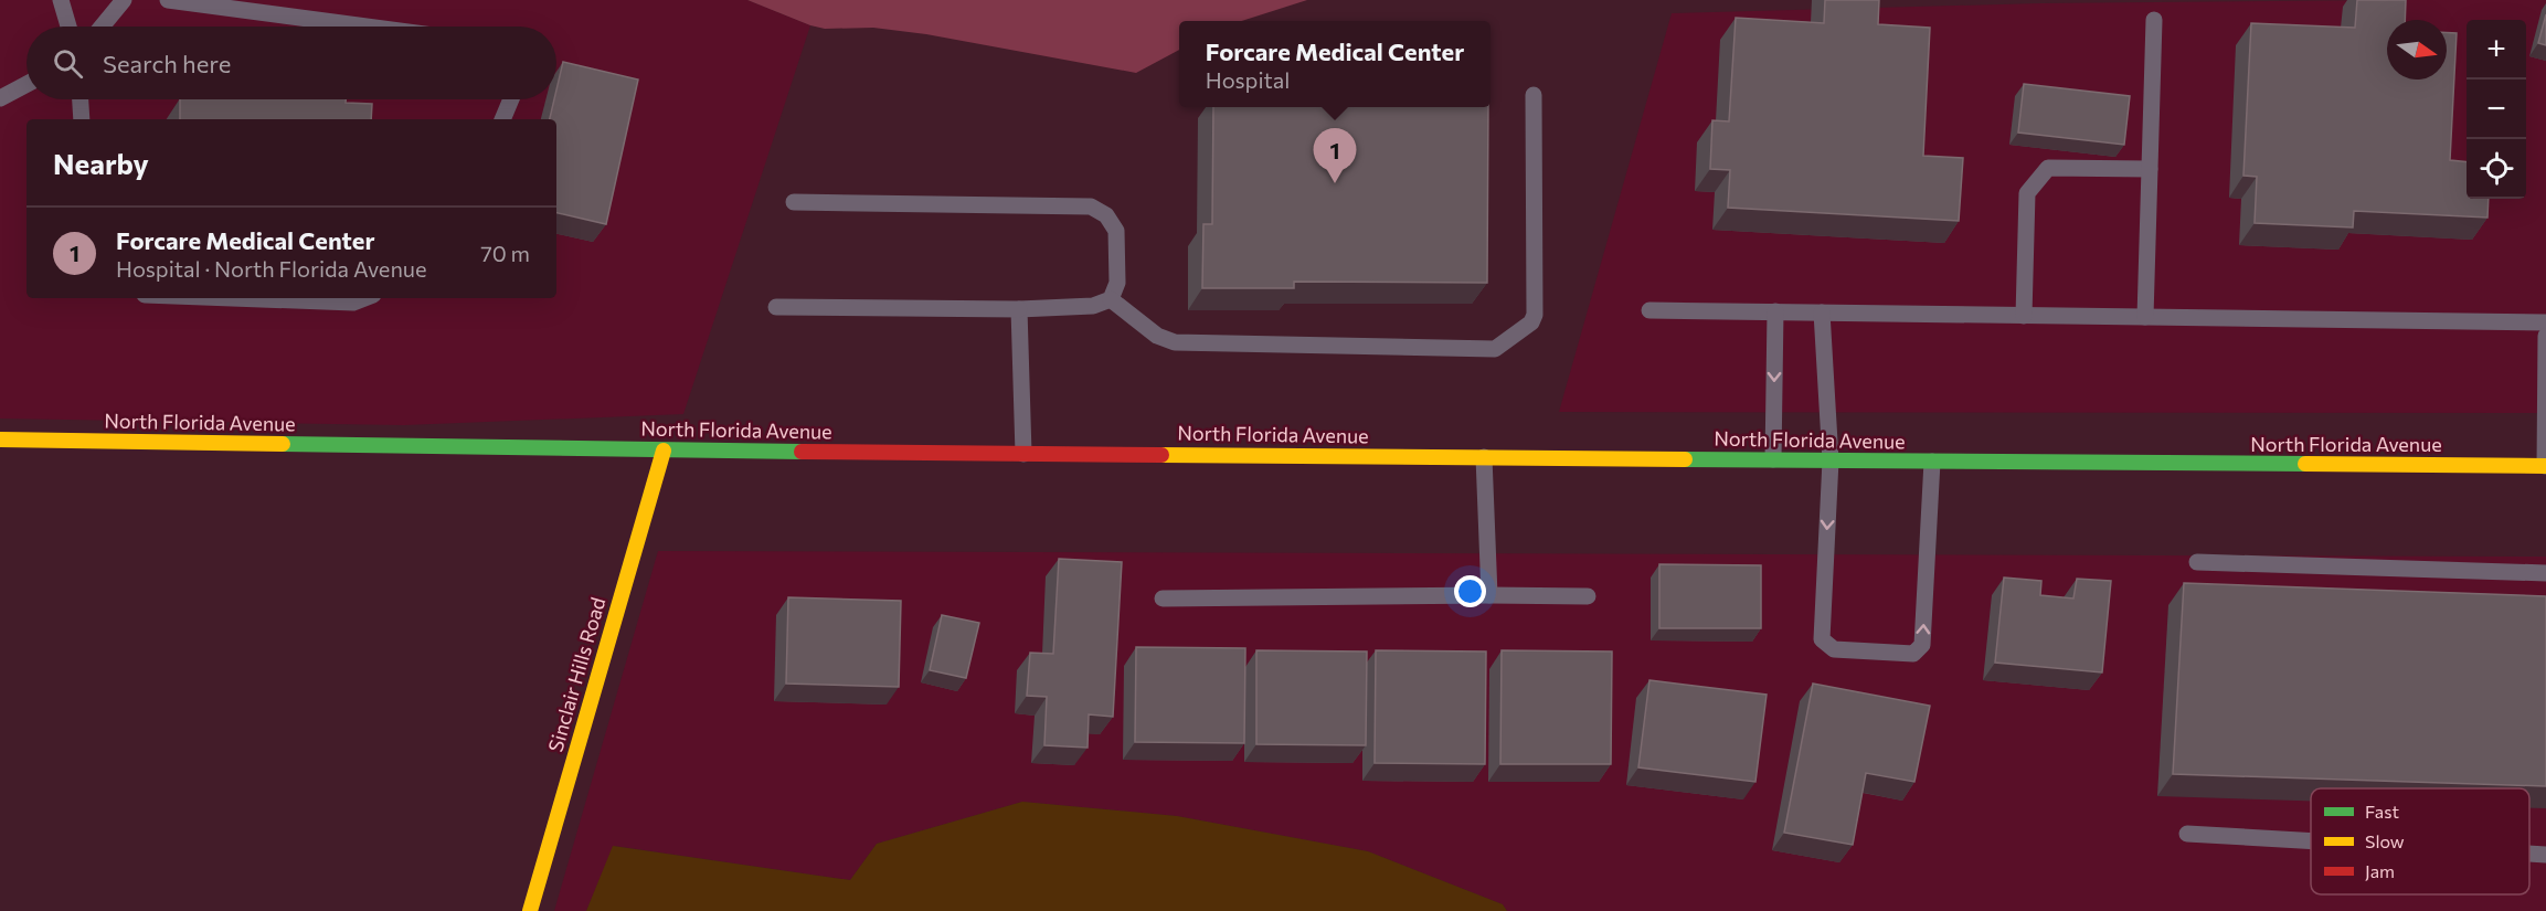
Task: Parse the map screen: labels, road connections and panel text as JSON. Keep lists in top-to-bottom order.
{
  "streets": {
    "main road": ["North Florida Avenue", "Sinclair Hills Road"]
  },
  "crossings": [
    ["North Florida Avenue", "Sinclair Hills Road"]
  ],
  "legend": ["Fast", "Slow", "Jam"],
  "north": "right",
  "page": {
    "map_buttons": ["+", "−"],
    "popup": ["Forcare Medical Center", "Hospital"],
    "search": "Search here",
    "heading": "Nearby",
    "pins": "1",
    "list": [
      {
        "mark": "1",
        "name": "Forcare Medical Center",
        "note": "Hospital · North Florida Avenue",
        "value": "70 m"
      }
    ]
  }
}
